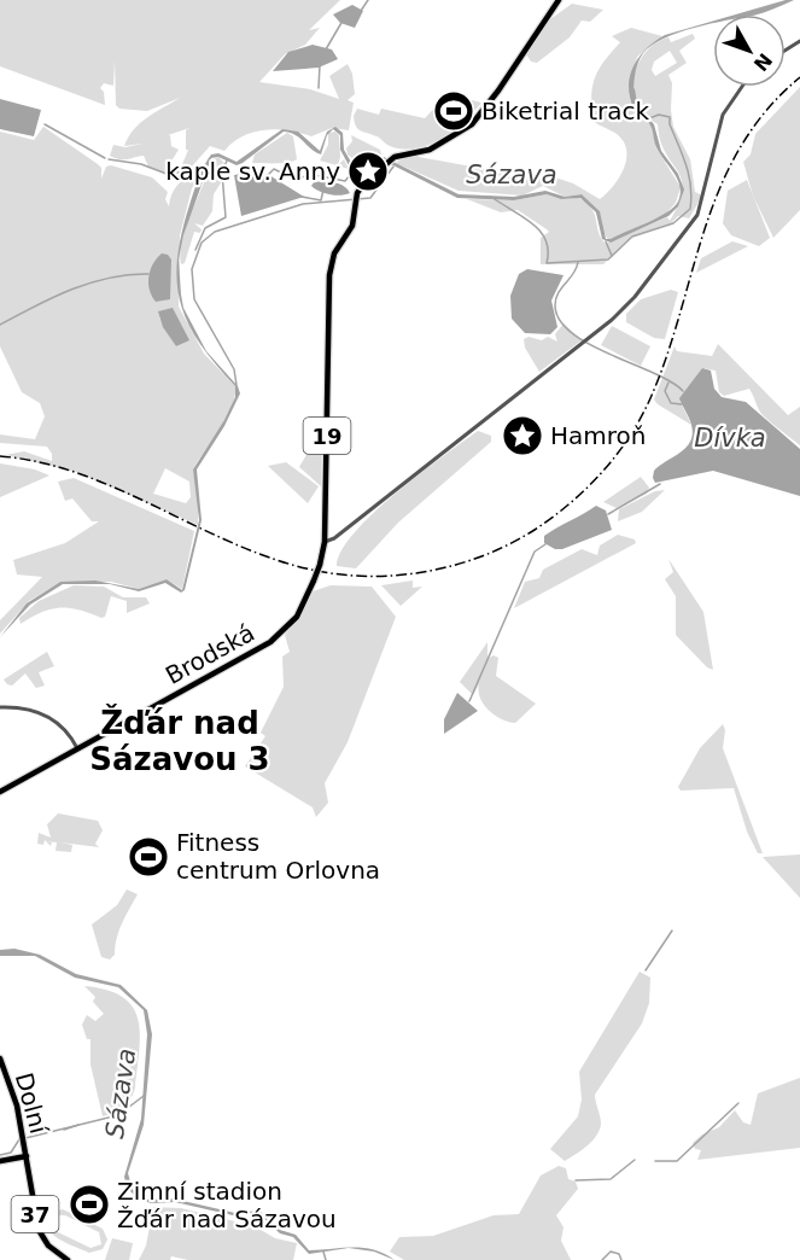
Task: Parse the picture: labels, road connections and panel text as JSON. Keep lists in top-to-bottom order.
{
  "streets": {
    "main road": [
      "19",
      "Brodská",
      "Dolní",
      "37"
    ]
  },
  "crossings": [
    ["19", "Brodská"],
    ["Dolní", "37"]
  ],
  "districts": ["Žďár nad Sázavou 3"],
  "water": ["Sázava", "Dívka"],
  "places": {
    "sports": ["Biketrial track", "Fitness centrum Orlovna", "Zimní stadion Žďár nad Sázavou"],
    "place": ["kaple sv. Anny", "Hamroň"]
  },
  "north": "bottom right"
}
